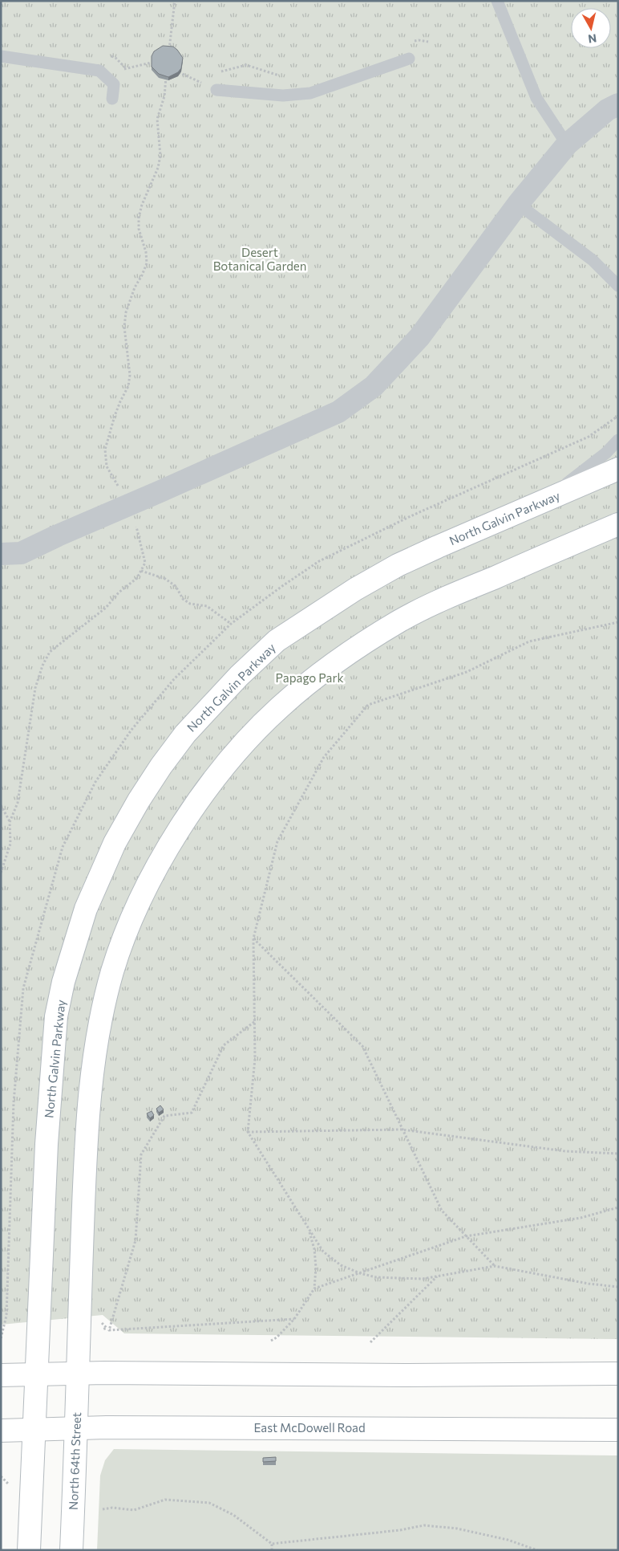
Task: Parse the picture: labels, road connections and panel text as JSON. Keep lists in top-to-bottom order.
{
  "streets": {
    "main road": ["North Galvin Parkway", "East McDowell Road", "North 64th Street"]
  },
  "crossings": [
    ["East McDowell Road", "North 64th Street"]
  ],
  "parks": ["Desert Botanical Garden", "Papago Park"],
  "north": "bottom"
}
